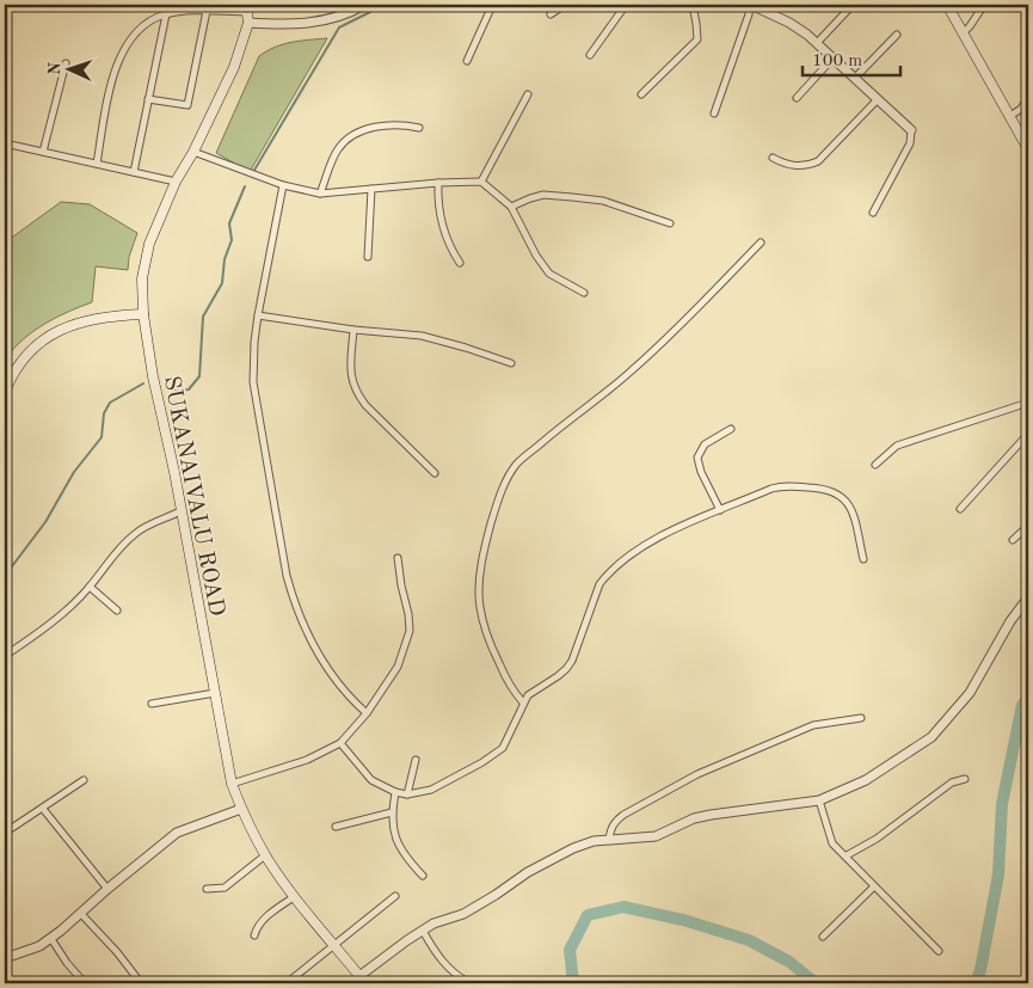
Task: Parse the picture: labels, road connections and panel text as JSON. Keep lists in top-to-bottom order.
{
  "streets": {
    "main road": ["SUKANAIVALU ROAD"]
  },
  "scale_bar": "100 m",
  "north": "left"
}
